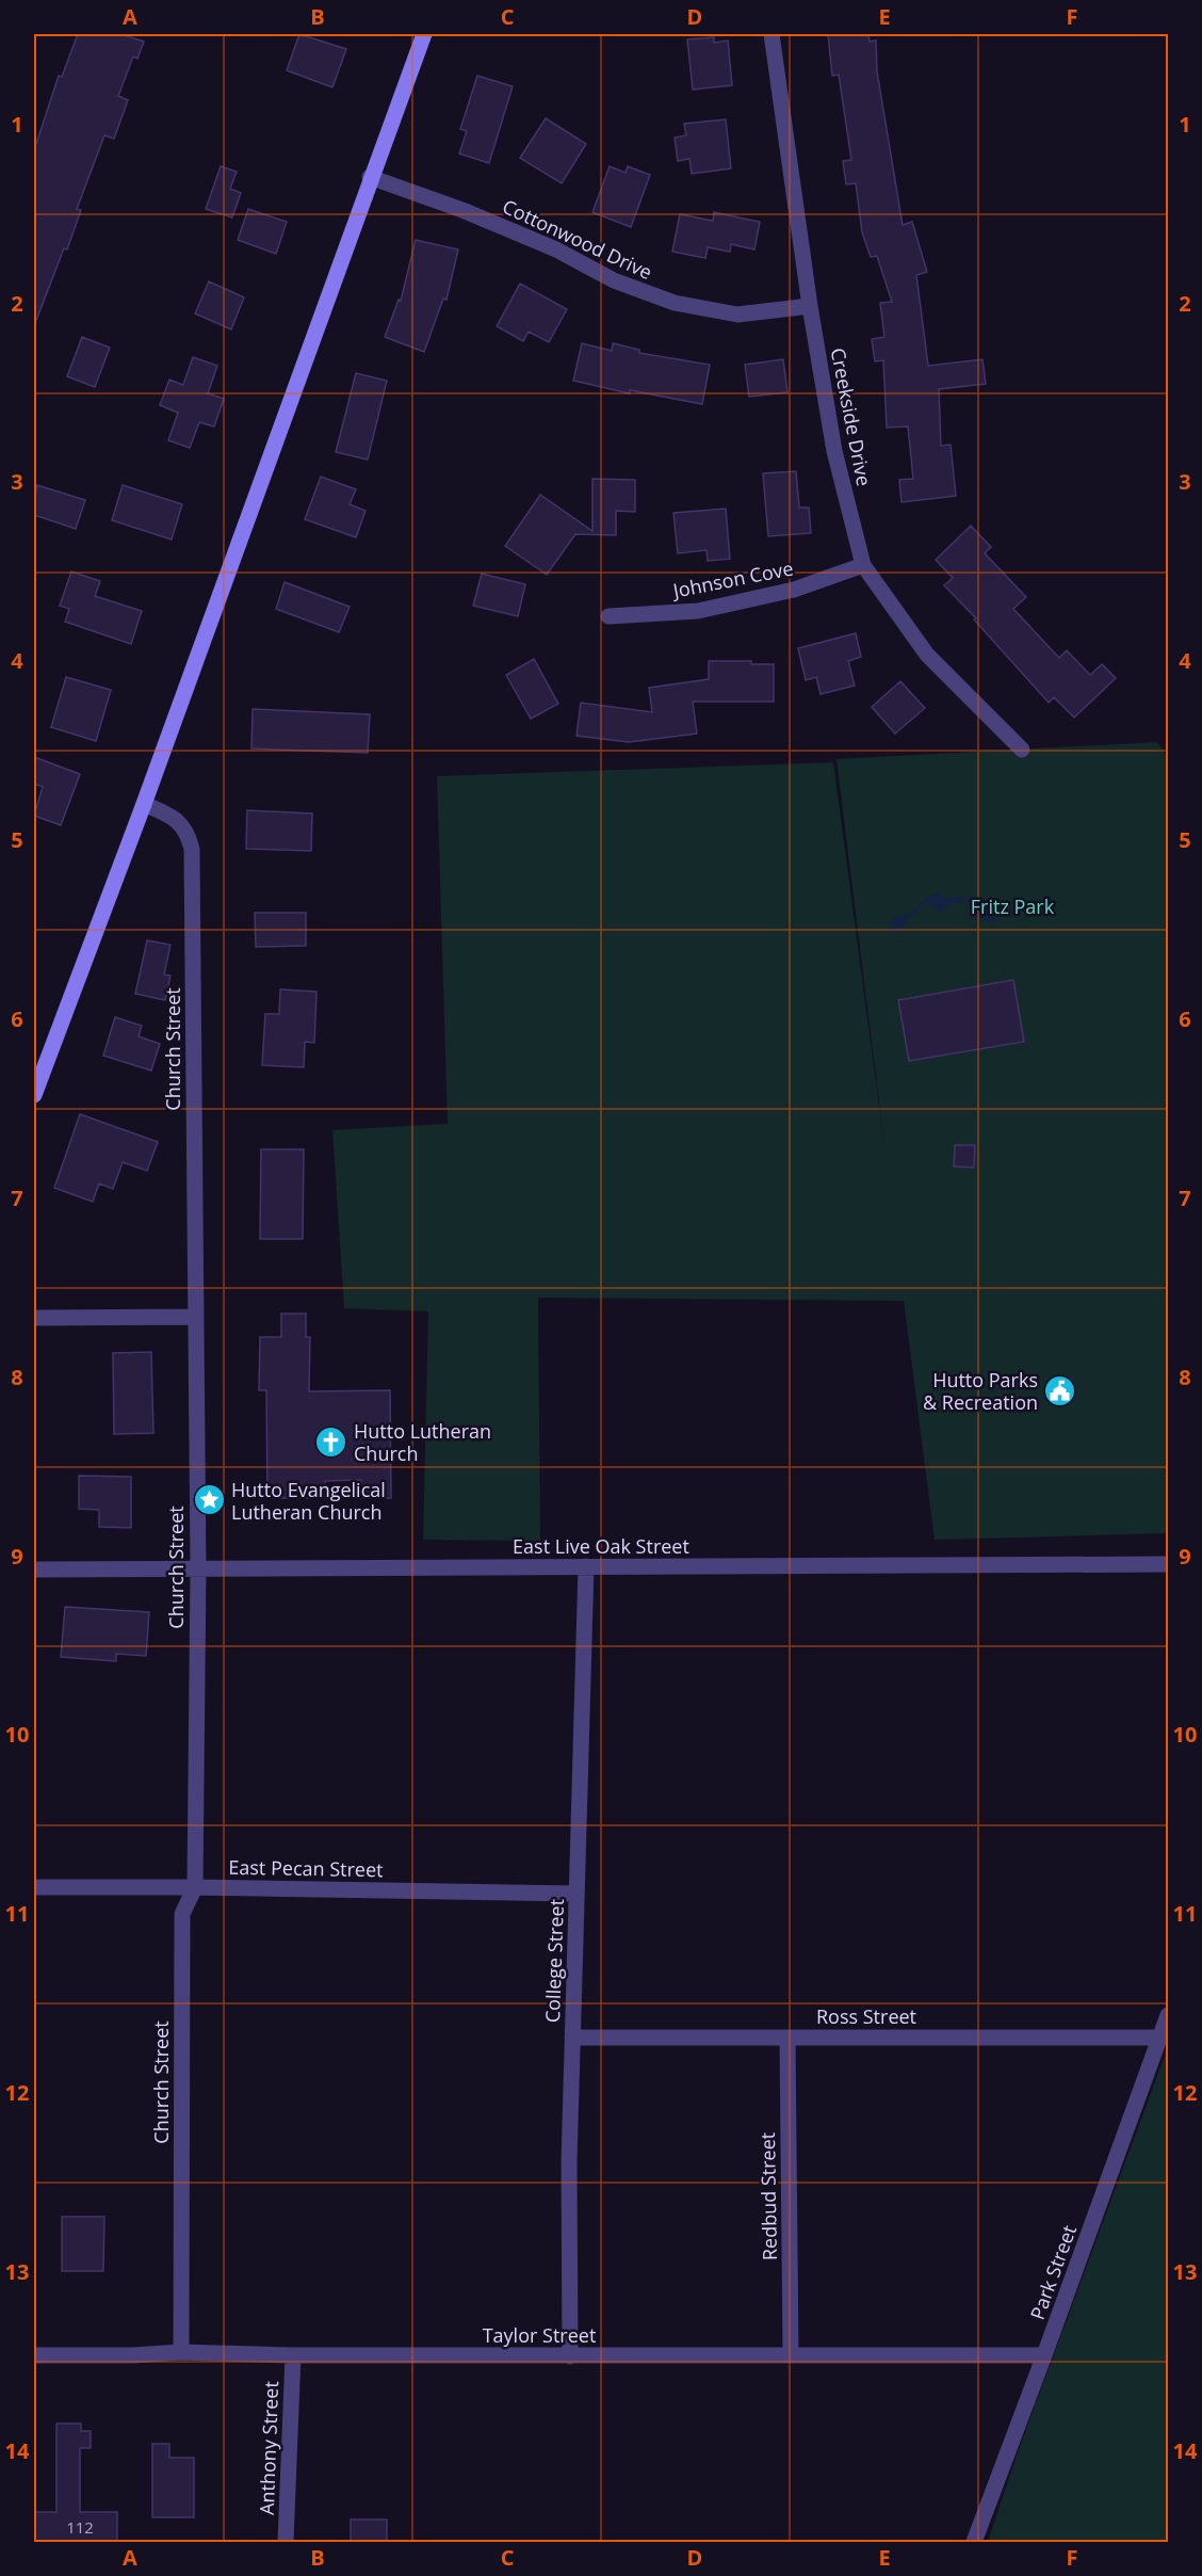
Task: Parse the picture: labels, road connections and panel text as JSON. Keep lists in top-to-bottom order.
{
  "streets": {
    "street": [
      "Cottonwood Drive",
      "Creekside Drive",
      "Johnson Cove",
      "Church Street",
      "East Live Oak Street",
      "East Pecan Street",
      "College Street",
      "Ross Street",
      "Redbud Street",
      "Park Street",
      "Taylor Street",
      "Anthony Street"
    ]
  },
  "crossings": [
    ["Cottonwood Drive", "Creekside Drive"],
    ["Creekside Drive", "Johnson Cove"],
    ["Church Street", "East Live Oak Street"],
    ["Church Street", "East Pecan Street"],
    ["Church Street", "Taylor Street"],
    ["East Live Oak Street", "College Street"],
    ["East Pecan Street", "College Street"],
    ["College Street", "Ross Street"],
    ["College Street", "Taylor Street"],
    ["Ross Street", "Redbud Street"],
    ["Ross Street", "Park Street"],
    ["Redbud Street", "Taylor Street"],
    ["Park Street", "Taylor Street"],
    ["Taylor Street", "Anthony Street"]
  ],
  "parks": ["Fritz Park"],
  "places": {
    "public building": ["Hutto Parks & Recreation"],
    "church": ["Hutto Lutheran Church"],
    "place": ["Hutto Evangelical Lutheran Church"]
  },
  "house_numbers": ["112"],
  "grid": {
    "columns": [
      "A",
      "B",
      "C",
      "D",
      "E",
      "F"
    ],
    "rows": [
      "1",
      "2",
      "3",
      "4",
      "5",
      "6",
      "7",
      "8",
      "9",
      "10",
      "11",
      "12",
      "13",
      "14"
    ]
  }
}
